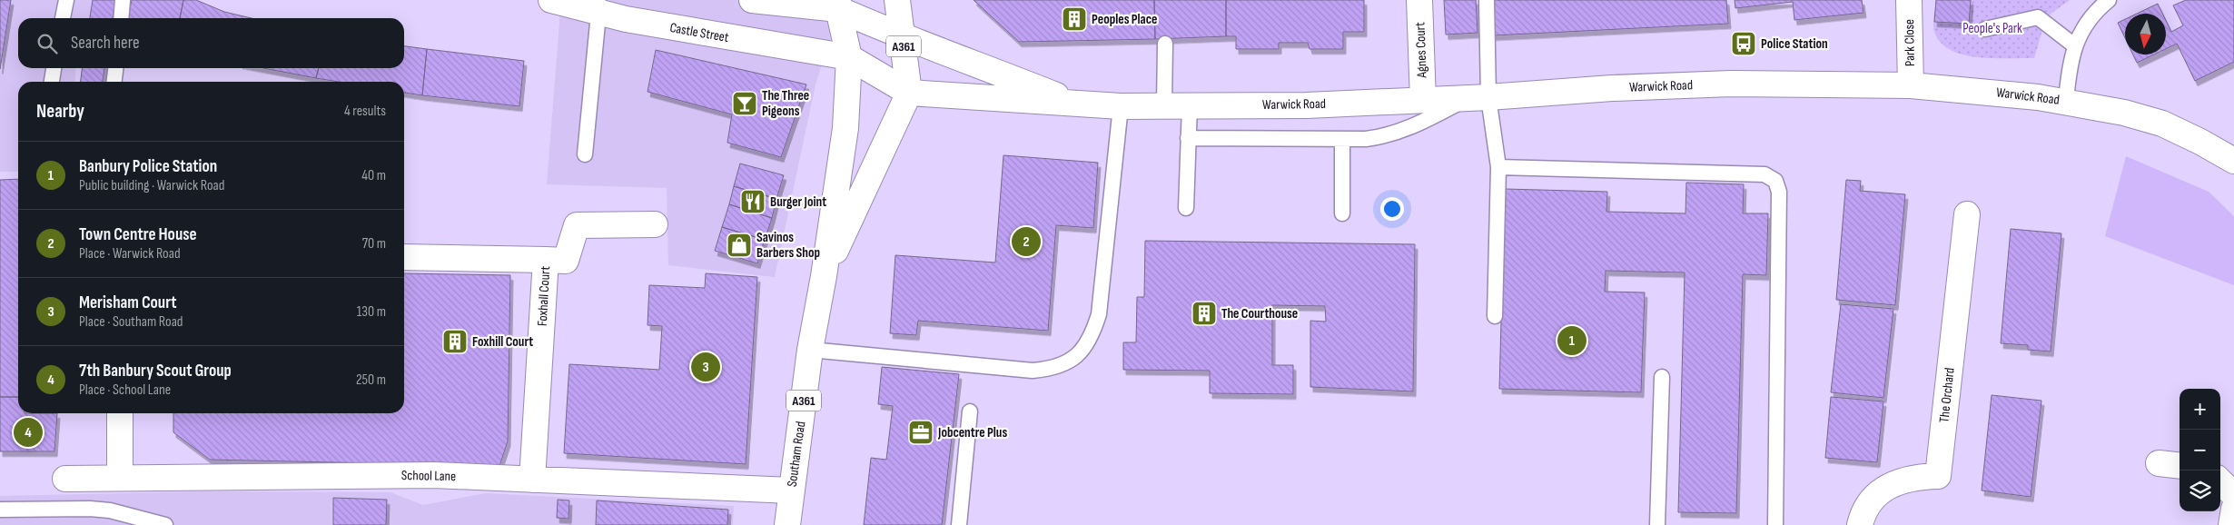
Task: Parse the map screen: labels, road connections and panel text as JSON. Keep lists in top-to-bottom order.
{
  "streets": {
    "main road": [
      "Castle Street",
      "Park Close",
      "A361",
      "Agnes Court",
      "Warwick Road",
      "Foxhall Court",
      "The Orchard",
      "Southam Road",
      "School Lane"
    ]
  },
  "crossings": [
    ["Castle Street", "A361"],
    ["Castle Street", "Warwick Road"],
    ["Castle Street", "Southam Road"],
    ["Park Close", "Warwick Road"],
    ["A361", "Warwick Road"],
    ["A361", "Southam Road"],
    ["Agnes Court", "Warwick Road"],
    ["Warwick Road", "Southam Road"],
    ["Foxhall Court", "School Lane"],
    ["Southam Road", "School Lane"]
  ],
  "parks": ["People's Park"],
  "places": {
    "building": ["Peoples Place", "The Courthouse", "Foxhill Court"],
    "bus stop": ["Police Station"],
    "bar": ["The Three Pigeons"],
    "restaurant": ["Burger Joint"],
    "shop": ["Savinos Barbers Shop"],
    "office": ["Jobcentre Plus"]
  },
  "north": "bottom",
  "page": {
    "search": "Search here",
    "heading": ["Nearby", "4 results"],
    "list": [
      {
        "mark": "1",
        "name": "Banbury Police Station",
        "note": "Public building · Warwick Road",
        "value": "40 m"
      },
      {
        "mark": "2",
        "name": "Town Centre House",
        "note": "Place · Warwick Road",
        "value": "70 m"
      },
      {
        "mark": "3",
        "name": "Merisham Court",
        "note": "Place · Southam Road",
        "value": "130 m"
      },
      {
        "mark": "4",
        "name": "7th Banbury Scout Group",
        "note": "Place · School Lane",
        "value": "250 m"
      }
    ],
    "pins": [
      "2",
      "1",
      "3",
      "4"
    ],
    "map_buttons": ["+", "−"]
  }
}
